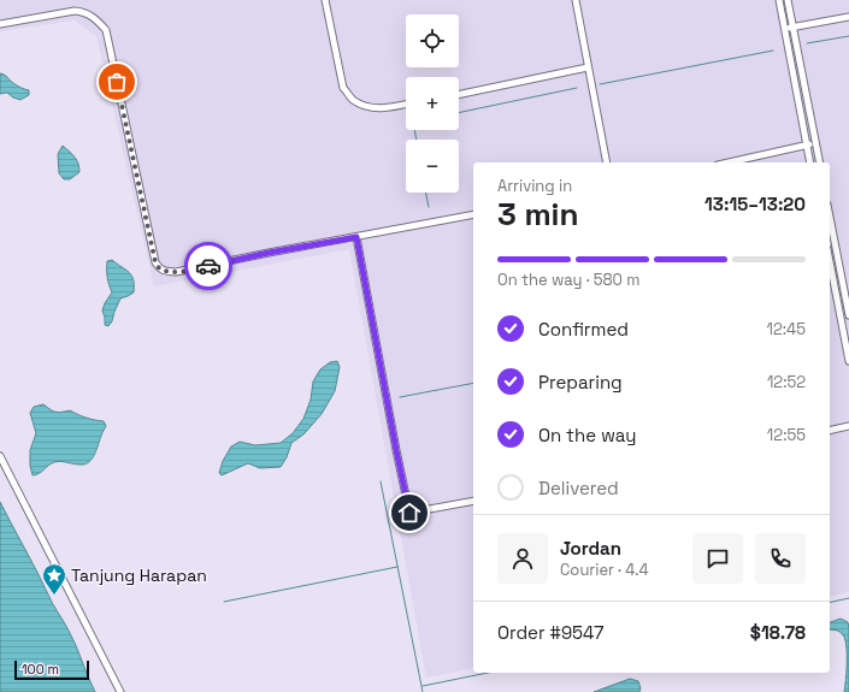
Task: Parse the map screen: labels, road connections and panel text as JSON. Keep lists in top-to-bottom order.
{
  "places": {
    "place": ["Tanjung Harapan"]
  },
  "scale_bar": "100 m",
  "page": {
    "map_buttons": ["+", "−"],
    "heading": ["3 min", "Arriving in", "13:15–13:20"],
    "panel": [
      "Jordan",
      "Courier · 4.4",
      "Order #9547",
      "$18.78"
    ],
    "bar": "On the way · 580 m",
    "list": [
      ["Confirmed", "12:45"],
      ["Preparing", "12:52"],
      ["On the way", "12:55"],
      "Delivered"
    ],
    "scale": "100 m"
  }
}
